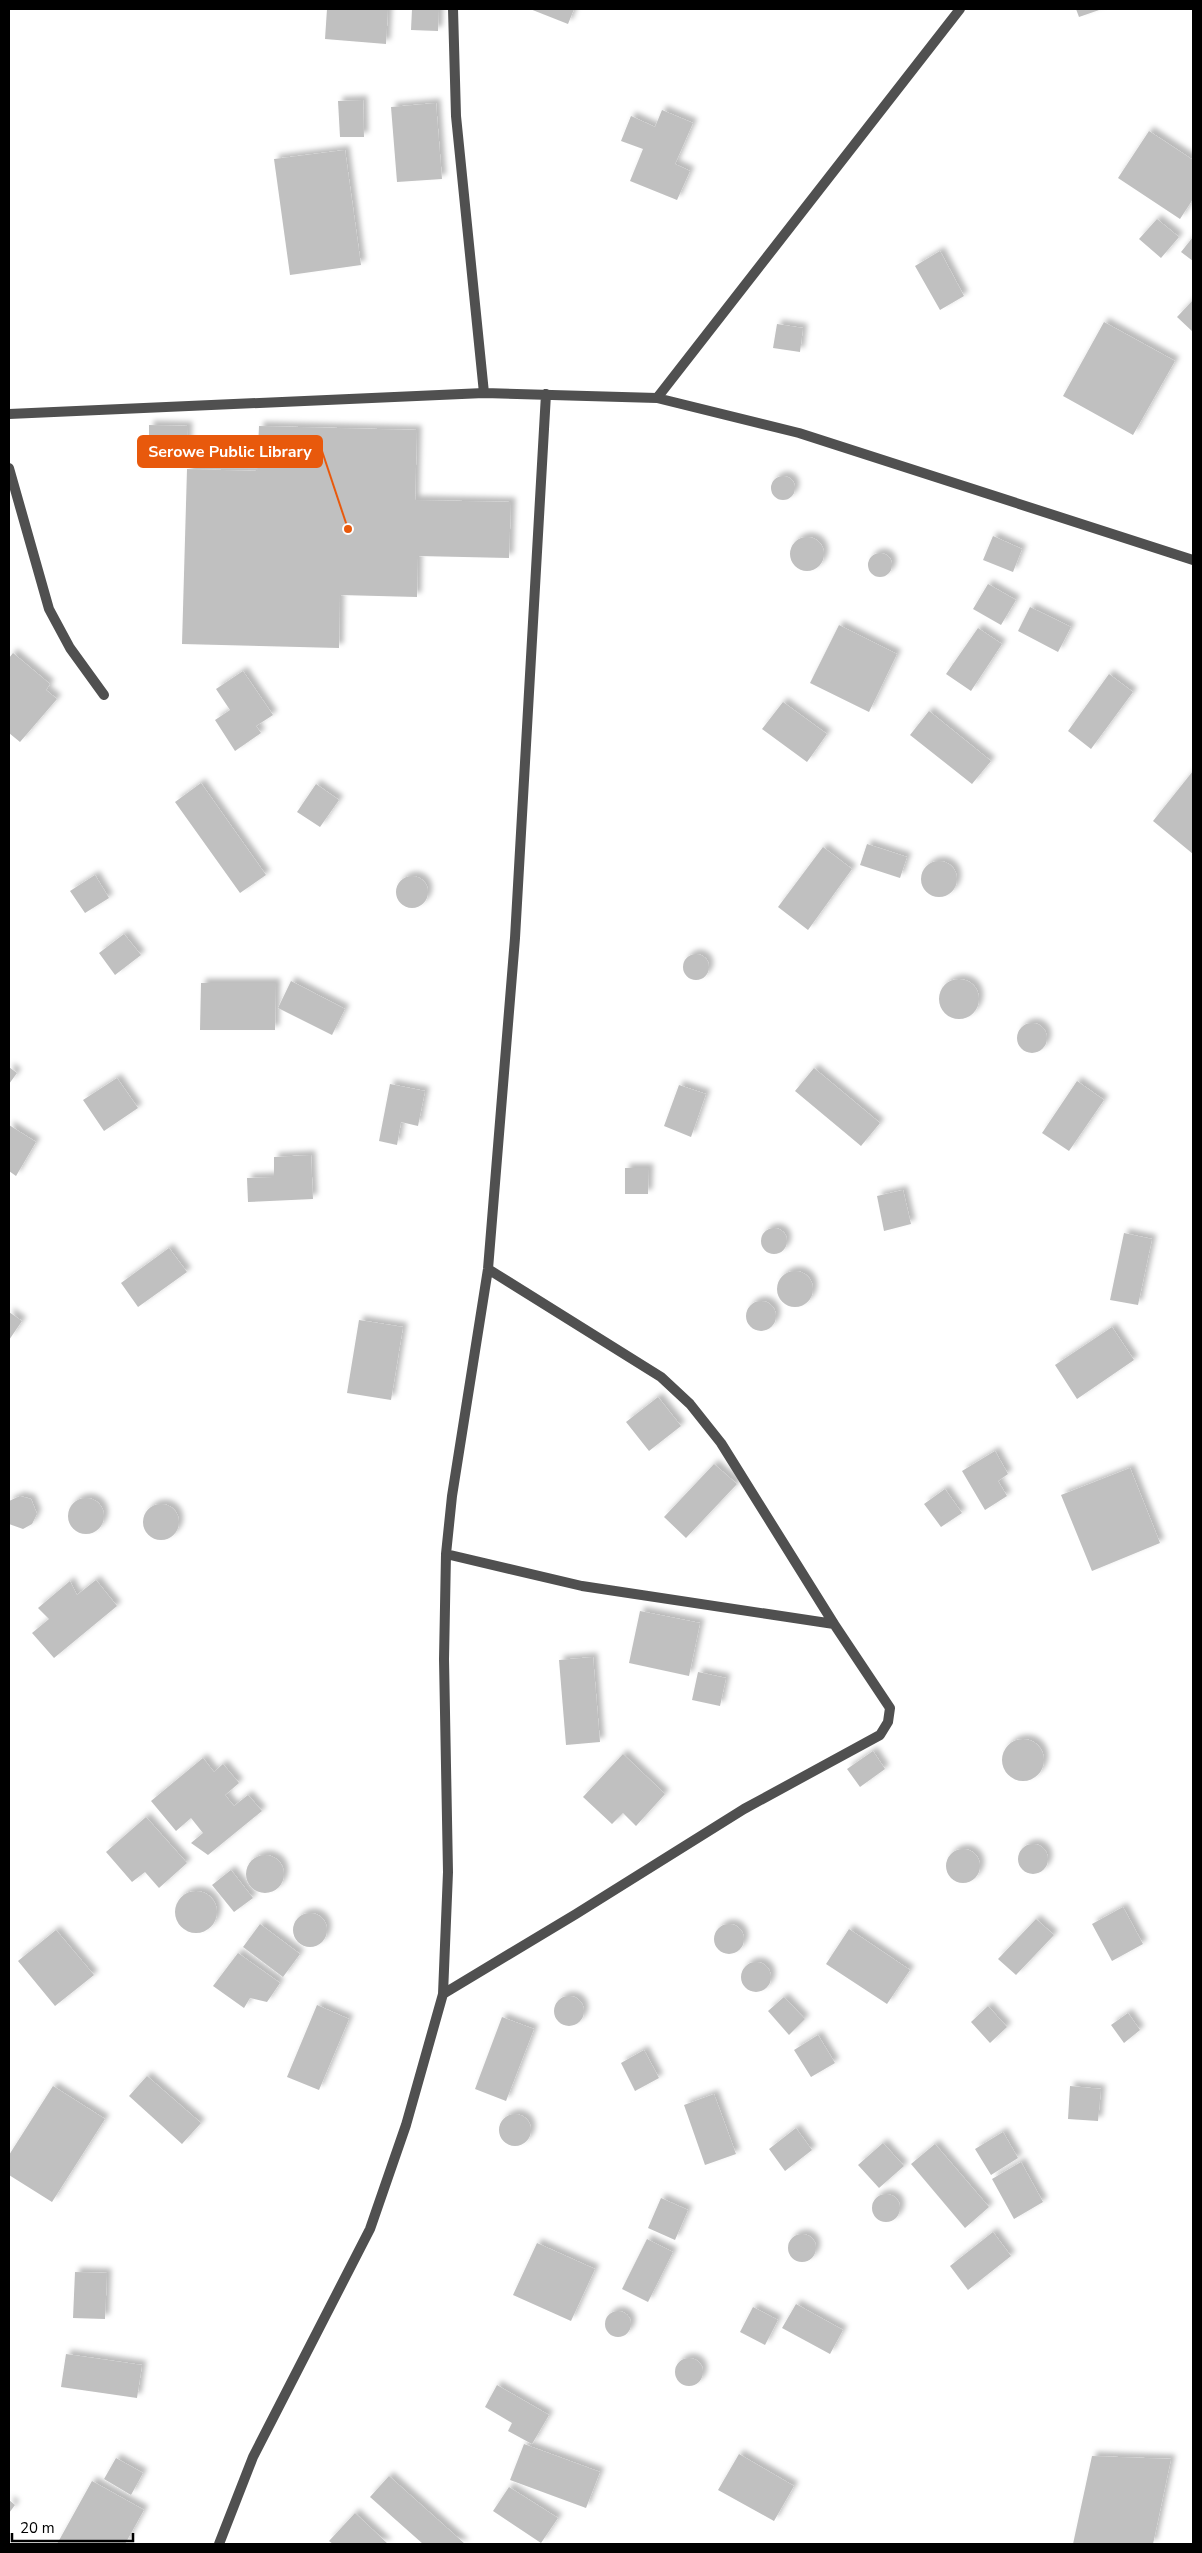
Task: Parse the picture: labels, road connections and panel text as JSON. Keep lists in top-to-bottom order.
{
  "places": ["Serowe Public Library"],
  "scale_bar": "20 m"
}
